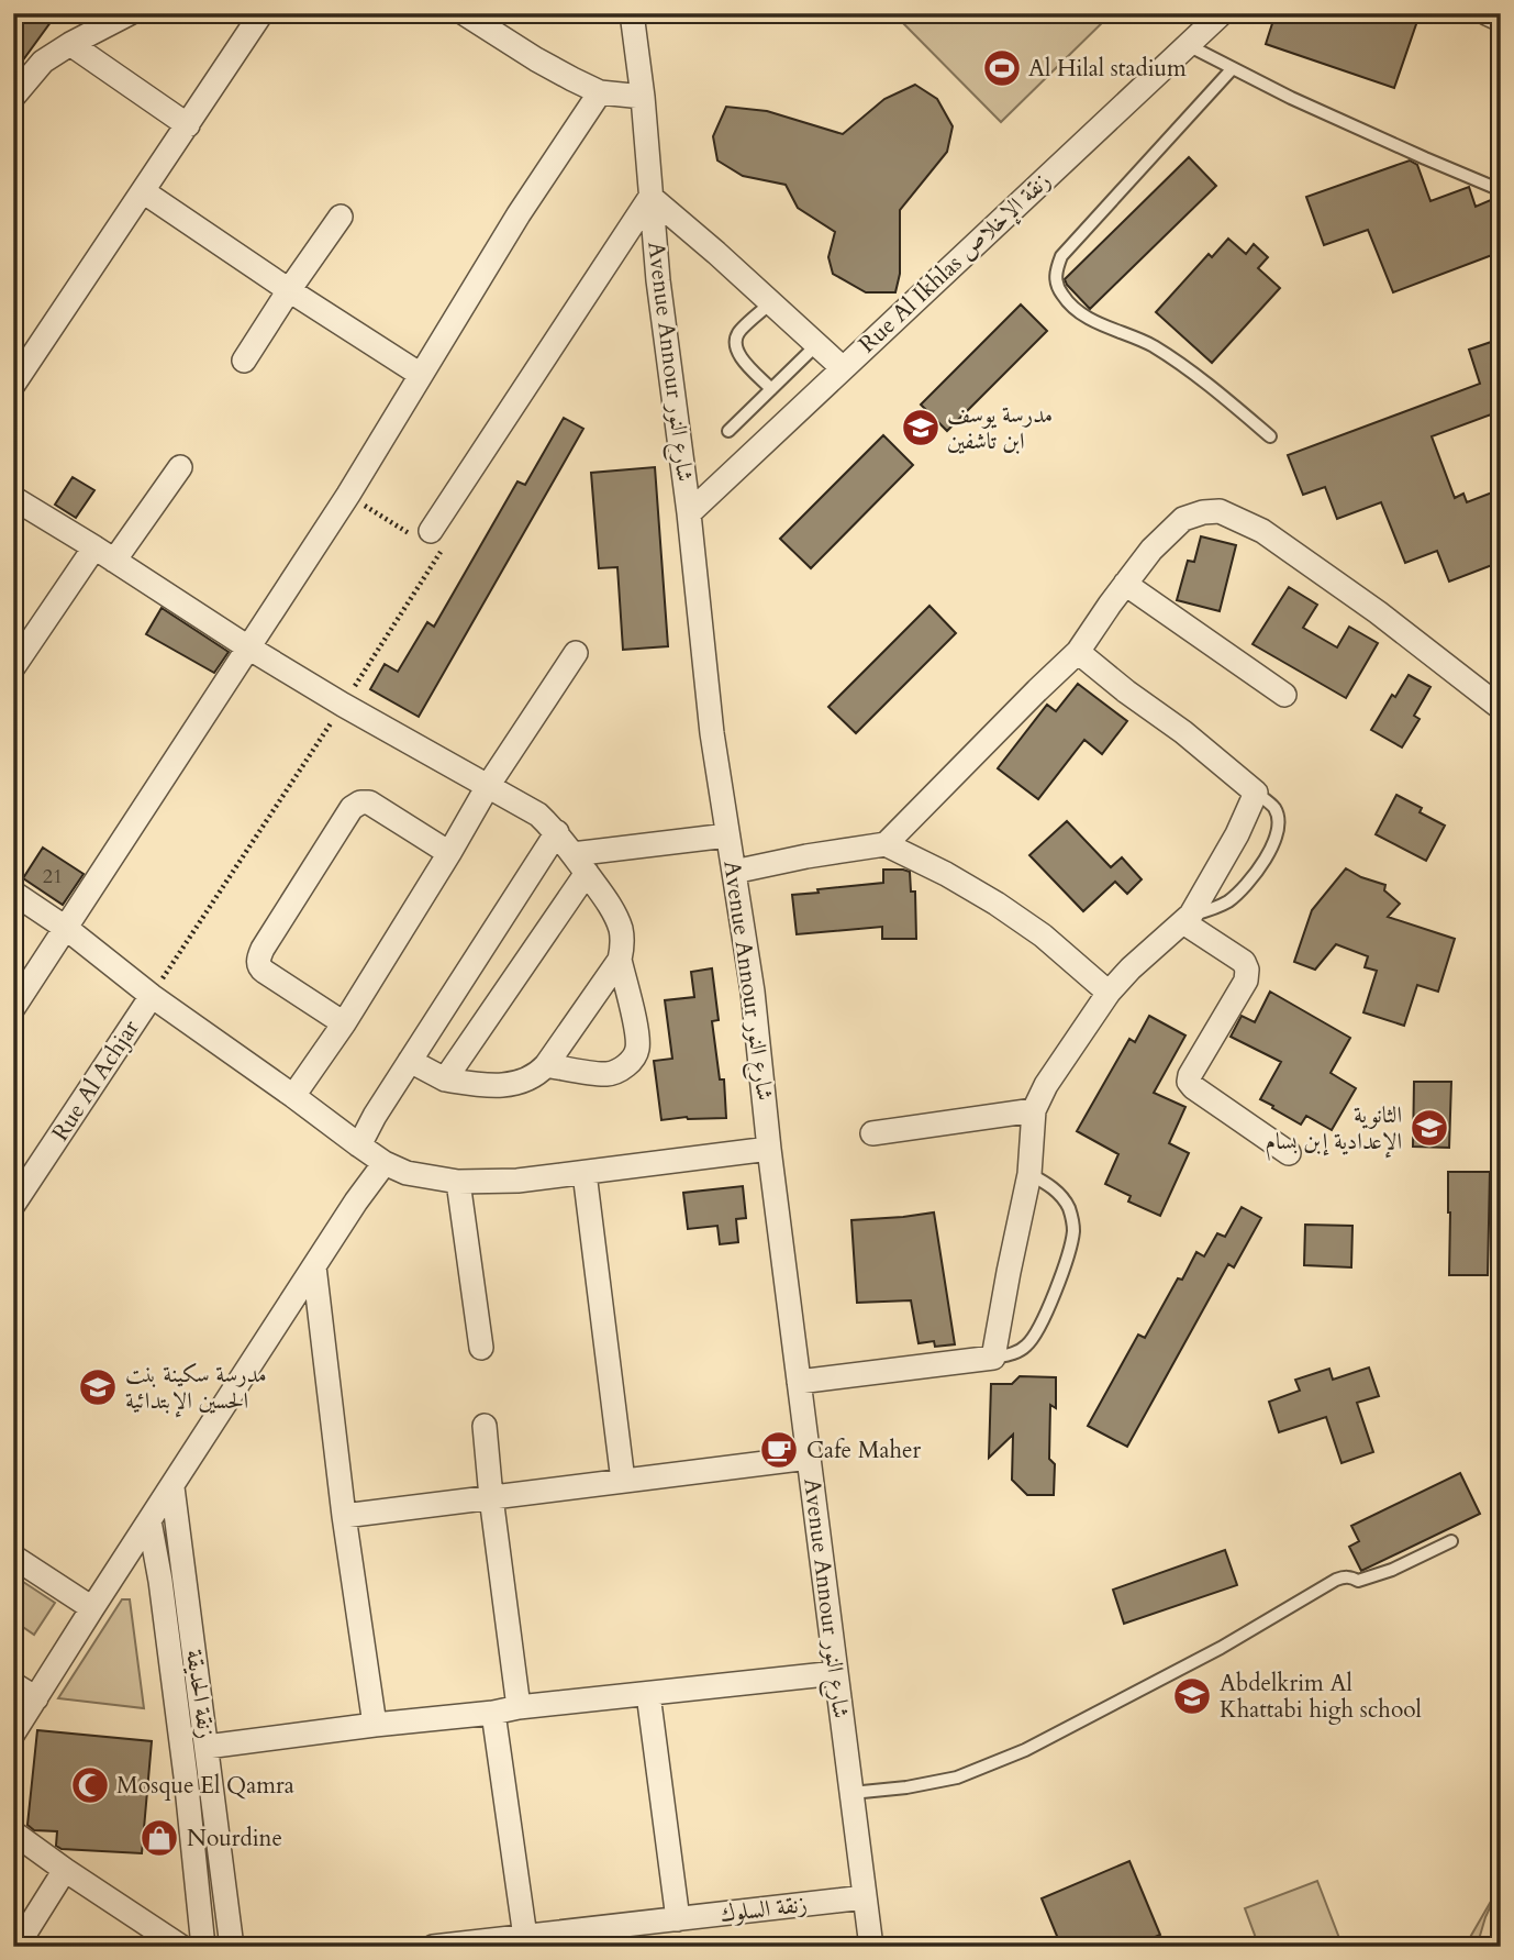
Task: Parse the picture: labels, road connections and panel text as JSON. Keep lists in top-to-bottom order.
{
  "streets": {
    "street": [
      "Rue Al Ikhlas زنقة الإخلاص",
      "Avenue Annour شارع النور",
      "Rue Al Achjar",
      "زنقة الحديقة",
      "زنقة السلوك"
    ]
  },
  "crossings": [
    ["Rue Al Ikhlas زنقة الإخلاص", "Avenue Annour شارع النور"],
    ["Avenue Annour شارع النور", "زنقة السلوك"]
  ],
  "places": {
    "sports": ["Al Hilal stadium"],
    "school or university": [
      "مدرسة يوسف ابن تاشفين",
      "الثانوية الإعدادية إبن بسام",
      "مدرسة سكينة بنت الحسين الإبتدائية",
      "Abdelkrim Al Khattabi high school"
    ],
    "cafe": ["Cafe Maher"],
    "mosque": ["Mosque El Qamra"],
    "shop": ["Nourdine"]
  },
  "house_numbers": ["21"]
}
